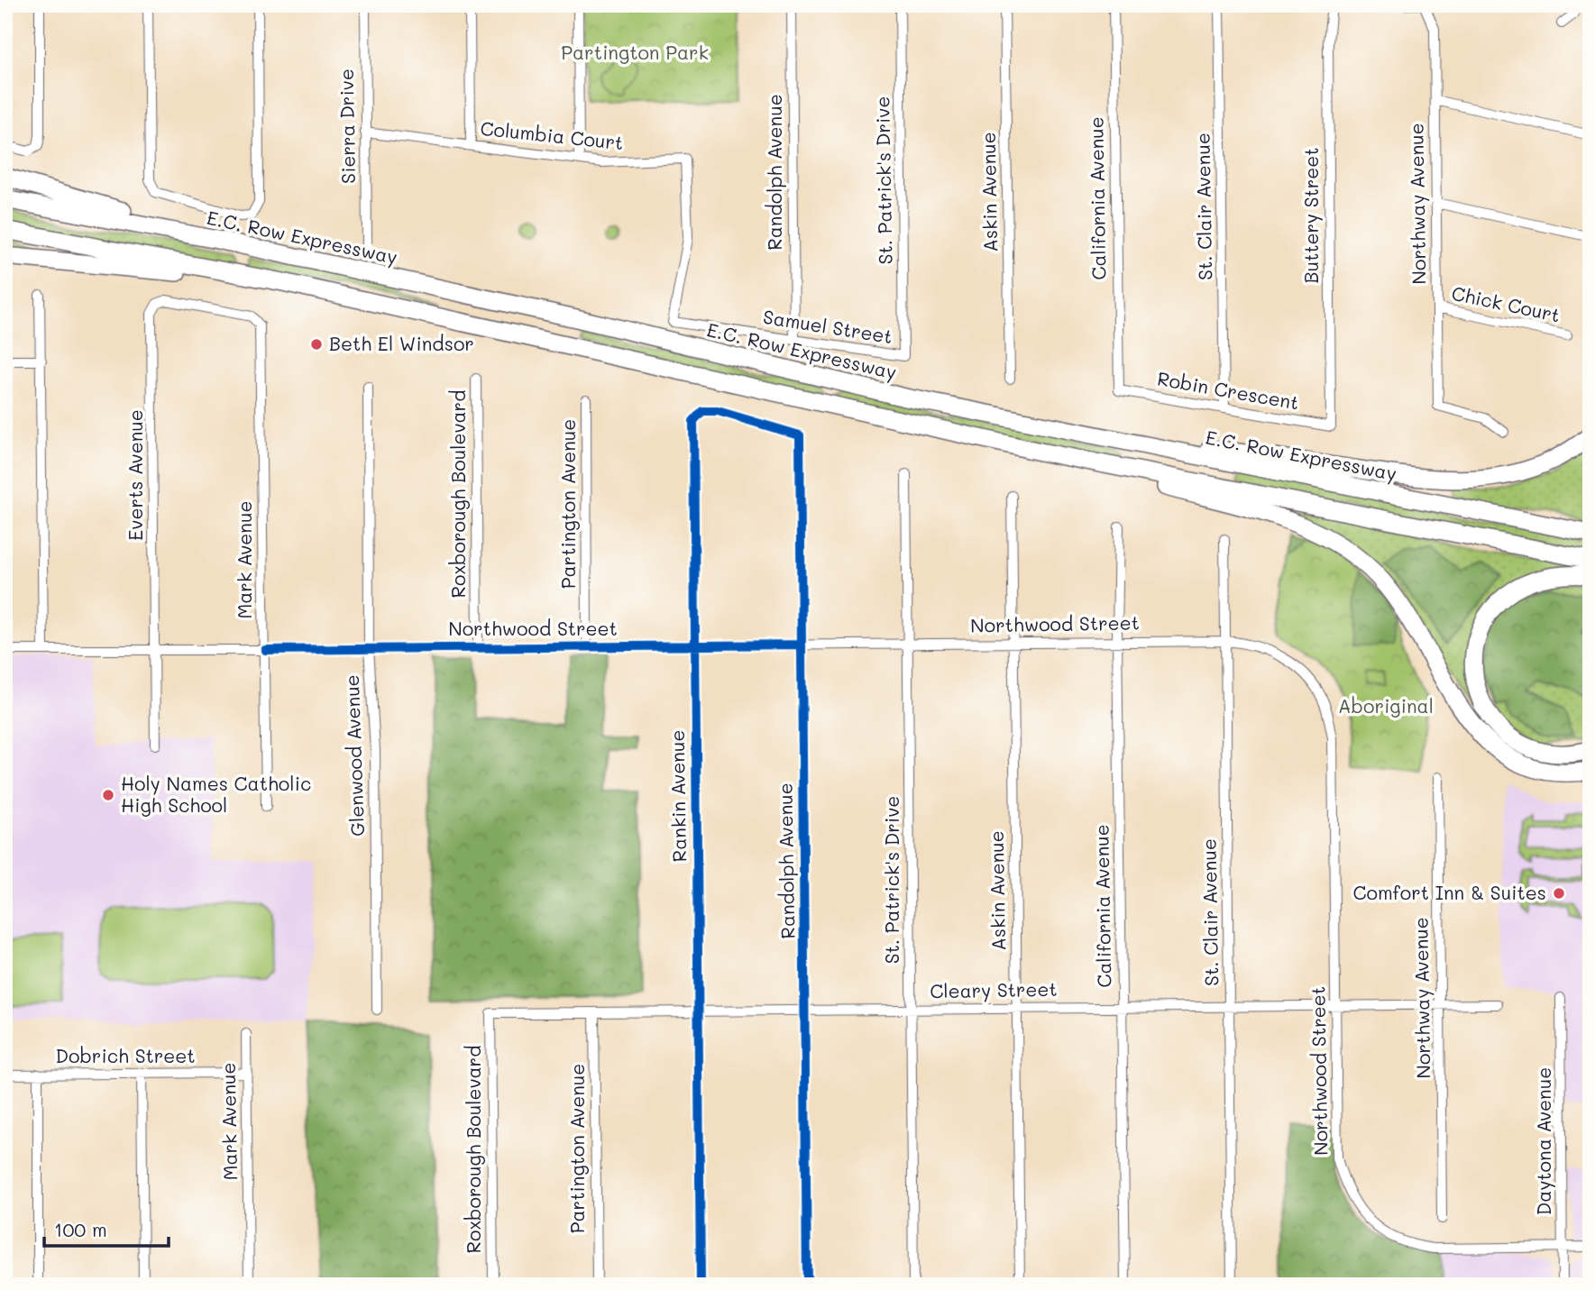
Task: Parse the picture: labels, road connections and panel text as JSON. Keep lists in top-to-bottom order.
{
  "streets": {
    "highway": ["E.C. Row Expressway"],
    "street": [
      "Sierra Drive",
      "Columbia Court",
      "Randolph Avenue",
      "St. Patrick's Drive",
      "Askin Avenue",
      "California Avenue",
      "Northway Avenue",
      "St. Clair Avenue",
      "Buttery Street",
      "Chick Court",
      "Samuel Street",
      "Robin Crescent",
      "Everts Avenue",
      "Roxborough Boulevard",
      "Partington Avenue",
      "Mark Avenue",
      "Northwood Street",
      "Glenwood Avenue",
      "Rankin Avenue",
      "Cleary Street",
      "Dobrich Street",
      "Daytona Avenue"
    ]
  },
  "crossings": [
    ["Sierra Drive", "Columbia Court"],
    ["Columbia Court", "Samuel Street"],
    ["Randolph Avenue", "Samuel Street"],
    ["Randolph Avenue", "Northwood Street"],
    ["Randolph Avenue", "Rankin Avenue"],
    ["Randolph Avenue", "Cleary Street"],
    ["St. Patrick's Drive", "Samuel Street"],
    ["St. Patrick's Drive", "Northwood Street"],
    ["St. Patrick's Drive", "Cleary Street"],
    ["Askin Avenue", "Northwood Street"],
    ["Askin Avenue", "Cleary Street"],
    ["California Avenue", "Robin Crescent"],
    ["California Avenue", "Northwood Street"],
    ["California Avenue", "Cleary Street"],
    ["Northway Avenue", "Chick Court"],
    ["Northway Avenue", "Cleary Street"],
    ["St. Clair Avenue", "Robin Crescent"],
    ["St. Clair Avenue", "Northwood Street"],
    ["St. Clair Avenue", "Cleary Street"],
    ["Buttery Street", "Robin Crescent"],
    ["Everts Avenue", "Mark Avenue"],
    ["Everts Avenue", "Northwood Street"],
    ["Roxborough Boulevard", "Northwood Street"],
    ["Roxborough Boulevard", "Cleary Street"],
    ["Partington Avenue", "Northwood Street"],
    ["Partington Avenue", "Cleary Street"],
    ["Mark Avenue", "Northwood Street"],
    ["Mark Avenue", "Dobrich Street"],
    ["Northwood Street", "Glenwood Avenue"],
    ["Northwood Street", "Rankin Avenue"],
    ["Northwood Street", "Cleary Street"],
    ["Northwood Street", "Daytona Avenue"],
    ["Rankin Avenue", "Cleary Street"]
  ],
  "parks": ["Partington Park", "Aboriginal"],
  "places": ["Beth El Windsor", "Holy Names Catholic High School", "Comfort Inn & Suites"],
  "scale_bar": "100 m"
}
